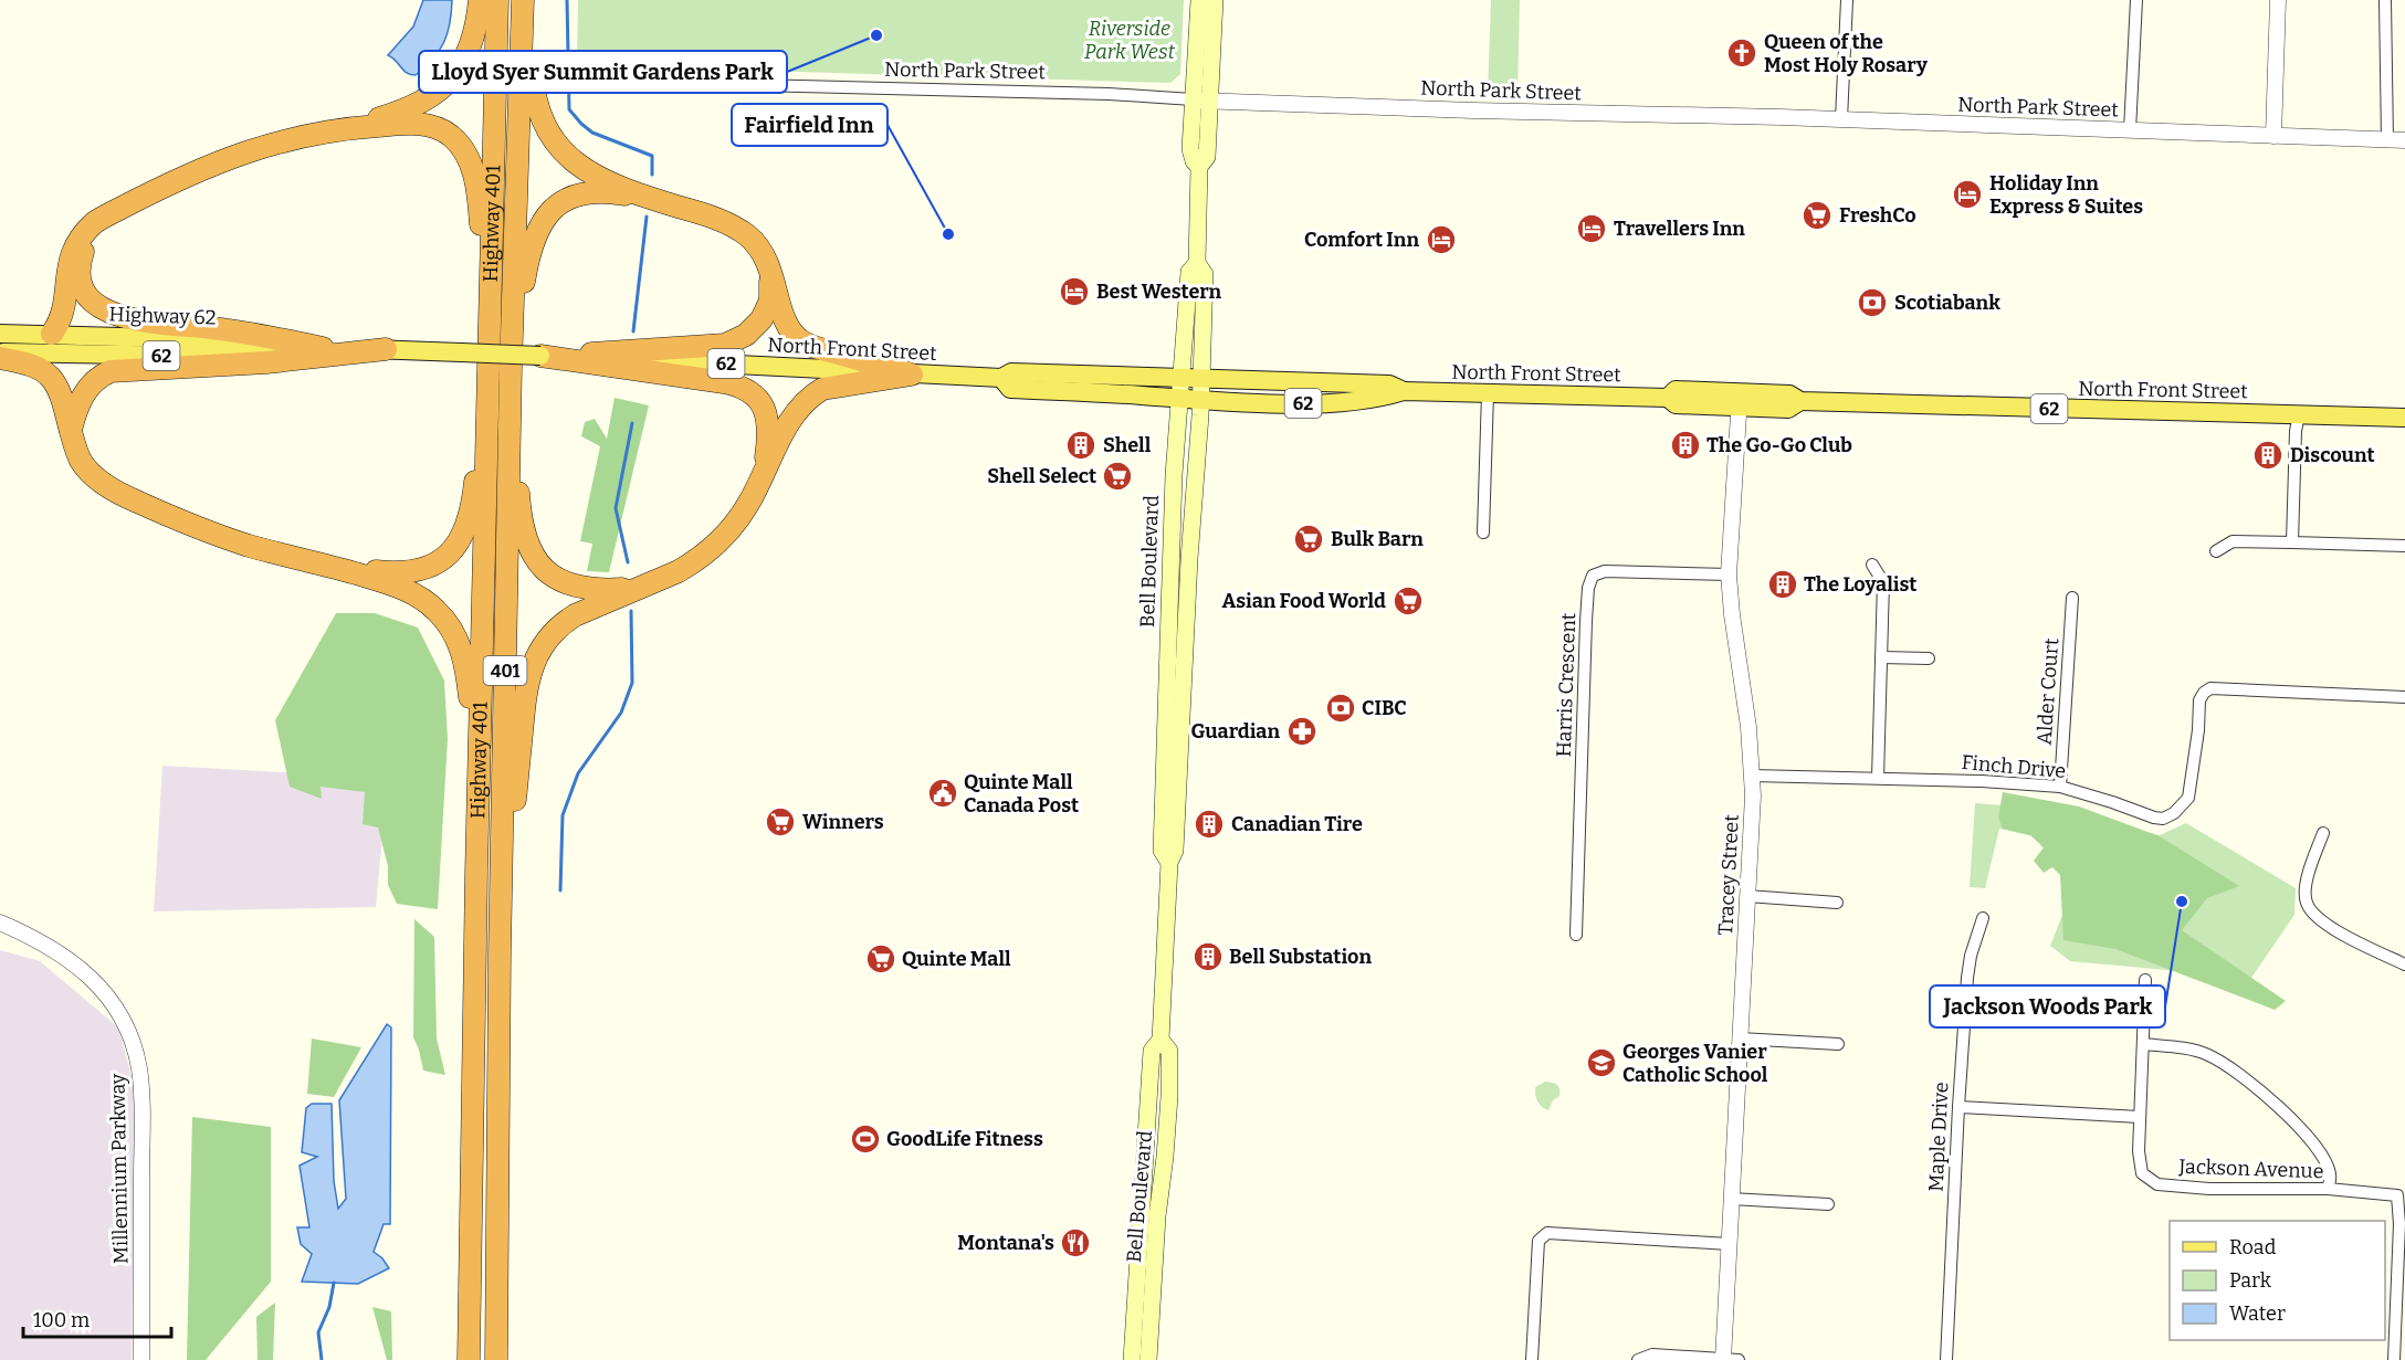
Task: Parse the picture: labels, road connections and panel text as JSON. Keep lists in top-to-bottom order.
{
  "streets": {
    "highway": ["Highway 401", "401"],
    "main road": [
      "Highway 62",
      "North Front Street",
      "62",
      "Bell Boulevard"
    ],
    "street": [
      "North Park Street",
      "Harris Crescent",
      "Alder Court",
      "Finch Drive",
      "Tracey Street",
      "Maple Drive",
      "Millennium Parkway",
      "Jackson Avenue"
    ]
  },
  "crossings": [
    ["North Park Street", "Bell Boulevard"],
    ["Highway 62", "North Front Street"],
    ["North Front Street", "Bell Boulevard"],
    ["North Front Street", "Tracey Street"],
    ["Harris Crescent", "Tracey Street"],
    ["Alder Court", "Finch Drive"],
    ["Finch Drive", "Tracey Street"]
  ],
  "parks": ["Riverside Park West"],
  "places": {
    "other": ["Lloyd Syer Summit Gardens Park", "Fairfield Inn", "Jackson Woods Park"],
    "church": ["Queen of the Most Holy Rosary"],
    "hotel": [
      "Holiday Inn Express & Suites",
      "Travellers Inn",
      "Comfort Inn",
      "Best Western"
    ],
    "supermarket": [
      "FreshCo",
      "Shell Select",
      "Bulk Barn",
      "Asian Food World",
      "Winners",
      "Quinte Mall"
    ],
    "bank": ["Scotiabank", "CIBC"],
    "building": [
      "Shell",
      "The Go-Go Club",
      "Discount",
      "The Loyalist",
      "Canadian Tire",
      "Bell Substation"
    ],
    "pharmacy": ["Guardian"],
    "public building": ["Quinte Mall Canada Post"],
    "school or university": ["Georges Vanier Catholic School"],
    "sports": ["GoodLife Fitness"],
    "restaurant": ["Montana's"]
  },
  "legend": ["Road", "Park", "Water"],
  "scale_bar": "100 m"
}
